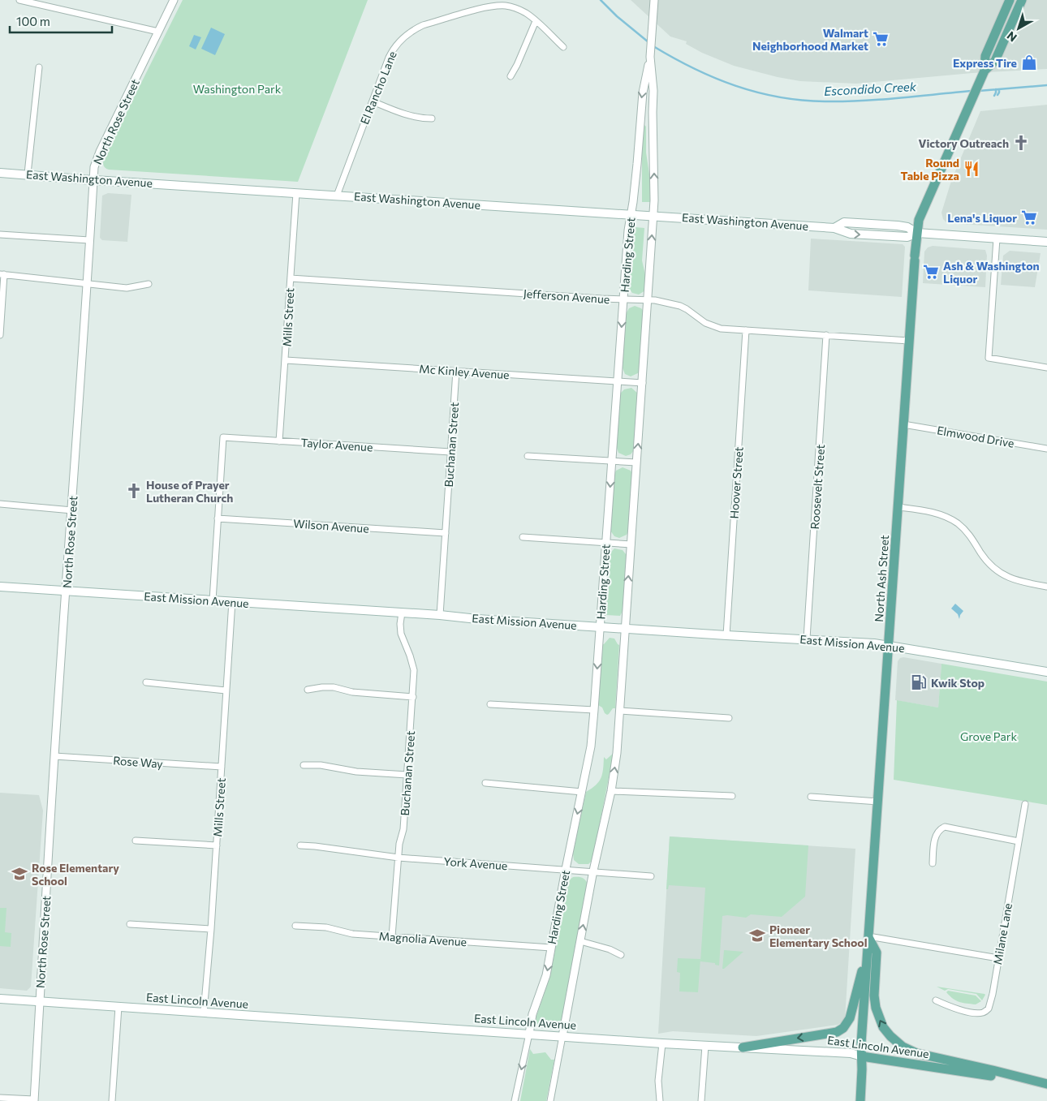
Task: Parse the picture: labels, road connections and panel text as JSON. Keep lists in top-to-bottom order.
{
  "streets": {
    "main road": [
      "East Washington Avenue",
      "North Ash Street",
      "East Mission Avenue",
      "East Lincoln Avenue"
    ],
    "street": [
      "El Rancho Lane",
      "North Rose Street",
      "Harding Street",
      "Jefferson Avenue",
      "Mills Street",
      "Mc Kinley Avenue",
      "Elmwood Drive",
      "Taylor Avenue",
      "Buchanan Street",
      "Hoover Street",
      "Roosevelt Street",
      "Wilson Avenue",
      "Rose Way",
      "York Avenue",
      "Milane Lane",
      "Magnolia Avenue"
    ]
  },
  "crossings": [
    ["El Rancho Lane", "East Washington Avenue"],
    ["North Rose Street", "East Washington Avenue"],
    ["North Rose Street", "East Mission Avenue"],
    ["North Rose Street", "Rose Way"],
    ["North Rose Street", "East Lincoln Avenue"],
    ["East Washington Avenue", "Harding Street"],
    ["East Washington Avenue", "Mills Street"],
    ["East Washington Avenue", "North Ash Street"],
    ["Harding Street", "Jefferson Avenue"],
    ["Harding Street", "Mc Kinley Avenue"],
    ["Harding Street", "East Mission Avenue"],
    ["Harding Street", "York Avenue"],
    ["Harding Street", "Magnolia Avenue"],
    ["Harding Street", "East Lincoln Avenue"],
    ["Jefferson Avenue", "Mills Street"],
    ["Jefferson Avenue", "Hoover Street"],
    ["Jefferson Avenue", "Roosevelt Street"],
    ["Jefferson Avenue", "North Ash Street"],
    ["Mills Street", "Mc Kinley Avenue"],
    ["Mills Street", "Taylor Avenue"],
    ["Mills Street", "East Mission Avenue"],
    ["Mills Street", "Rose Way"],
    ["Mills Street", "East Lincoln Avenue"],
    ["Mc Kinley Avenue", "Buchanan Street"],
    ["Elmwood Drive", "North Ash Street"],
    ["Taylor Avenue", "Buchanan Street"],
    ["Taylor Avenue", "Wilson Avenue"],
    ["Buchanan Street", "Wilson Avenue"],
    ["Buchanan Street", "East Mission Avenue"],
    ["Buchanan Street", "York Avenue"],
    ["Buchanan Street", "Magnolia Avenue"],
    ["Hoover Street", "East Mission Avenue"],
    ["Roosevelt Street", "East Mission Avenue"],
    ["North Ash Street", "East Mission Avenue"],
    ["North Ash Street", "East Lincoln Avenue"]
  ],
  "water": ["Escondido Creek"],
  "parks": ["Washington Park", "Grove Park"],
  "places": {
    "supermarket": ["Walmart Neighborhood Market", "Lena's Liquor", "Ash & Washington Liquor"],
    "shop": ["Express Tire"],
    "church": ["Victory Outreach", "House of Prayer Lutheran Church"],
    "restaurant": ["Round Table Pizza"],
    "fuel station": ["Kwik Stop"],
    "school or university": ["Rose Elementary School", "Pioneer Elementary School"]
  },
  "scale_bar": "100 m",
  "north": "bottom left"
}
